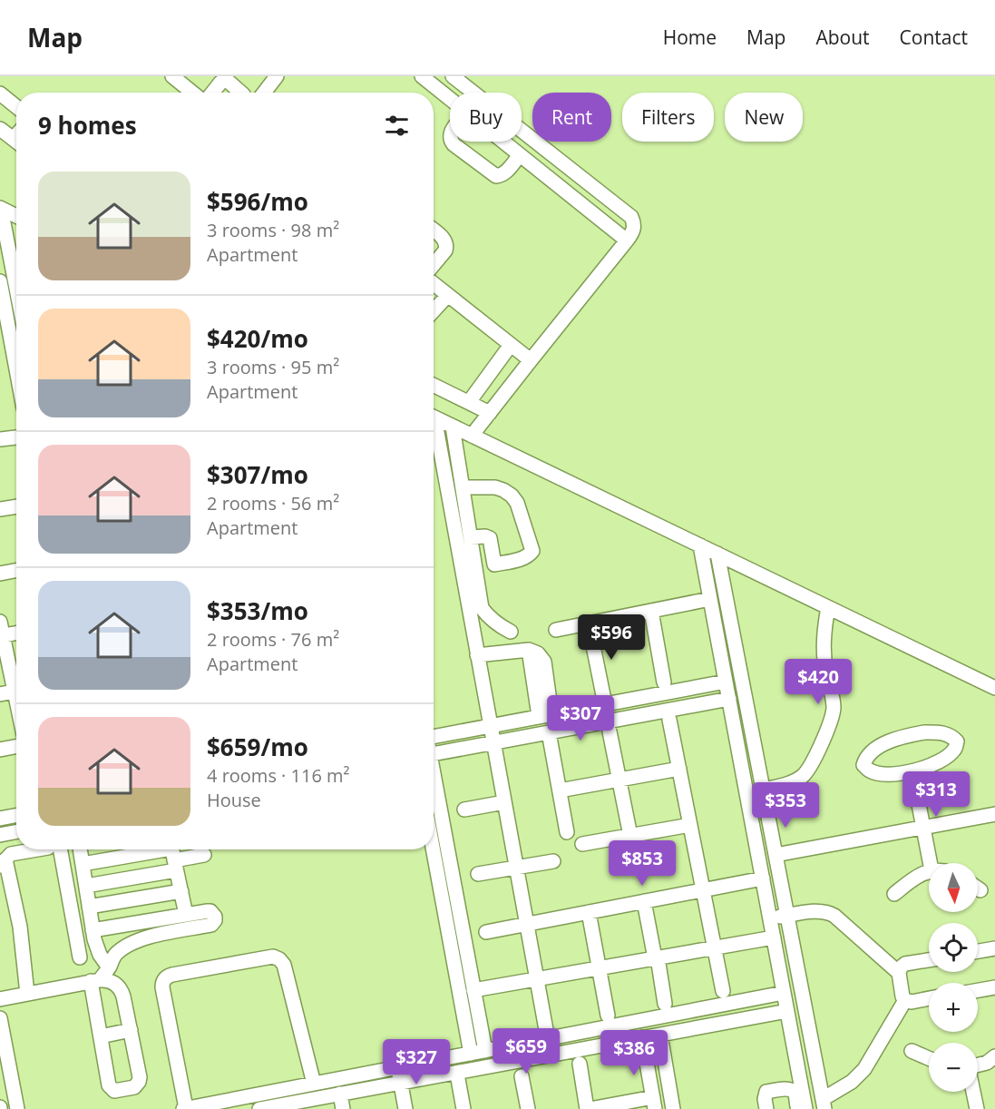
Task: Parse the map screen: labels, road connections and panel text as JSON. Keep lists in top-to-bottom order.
{
  "north": "bottom",
  "page": {
    "header": "Map",
    "nav": [
      "Home",
      "Map",
      "About",
      "Contact"
    ],
    "chip": [
      "Buy",
      "Rent",
      "Filters",
      "New"
    ],
    "heading": "9 homes",
    "list": [
      {
        "name": "$596/mo",
        "note": "3 rooms · 98 m² · Apartment"
      },
      {
        "name": "$420/mo",
        "note": "3 rooms · 95 m² · Apartment"
      },
      {
        "name": "$307/mo",
        "note": "2 rooms · 56 m² · Apartment"
      },
      {
        "name": "$353/mo",
        "note": "2 rooms · 76 m² · Apartment"
      },
      {
        "name": "$659/mo",
        "note": "4 rooms · 116 m² · House"
      }
    ],
    "price": [
      "$596",
      "$420",
      "$307",
      "$313",
      "$353",
      "$853",
      "$659",
      "$386",
      "$327"
    ],
    "map_buttons": ["+", "−"]
  }
}
